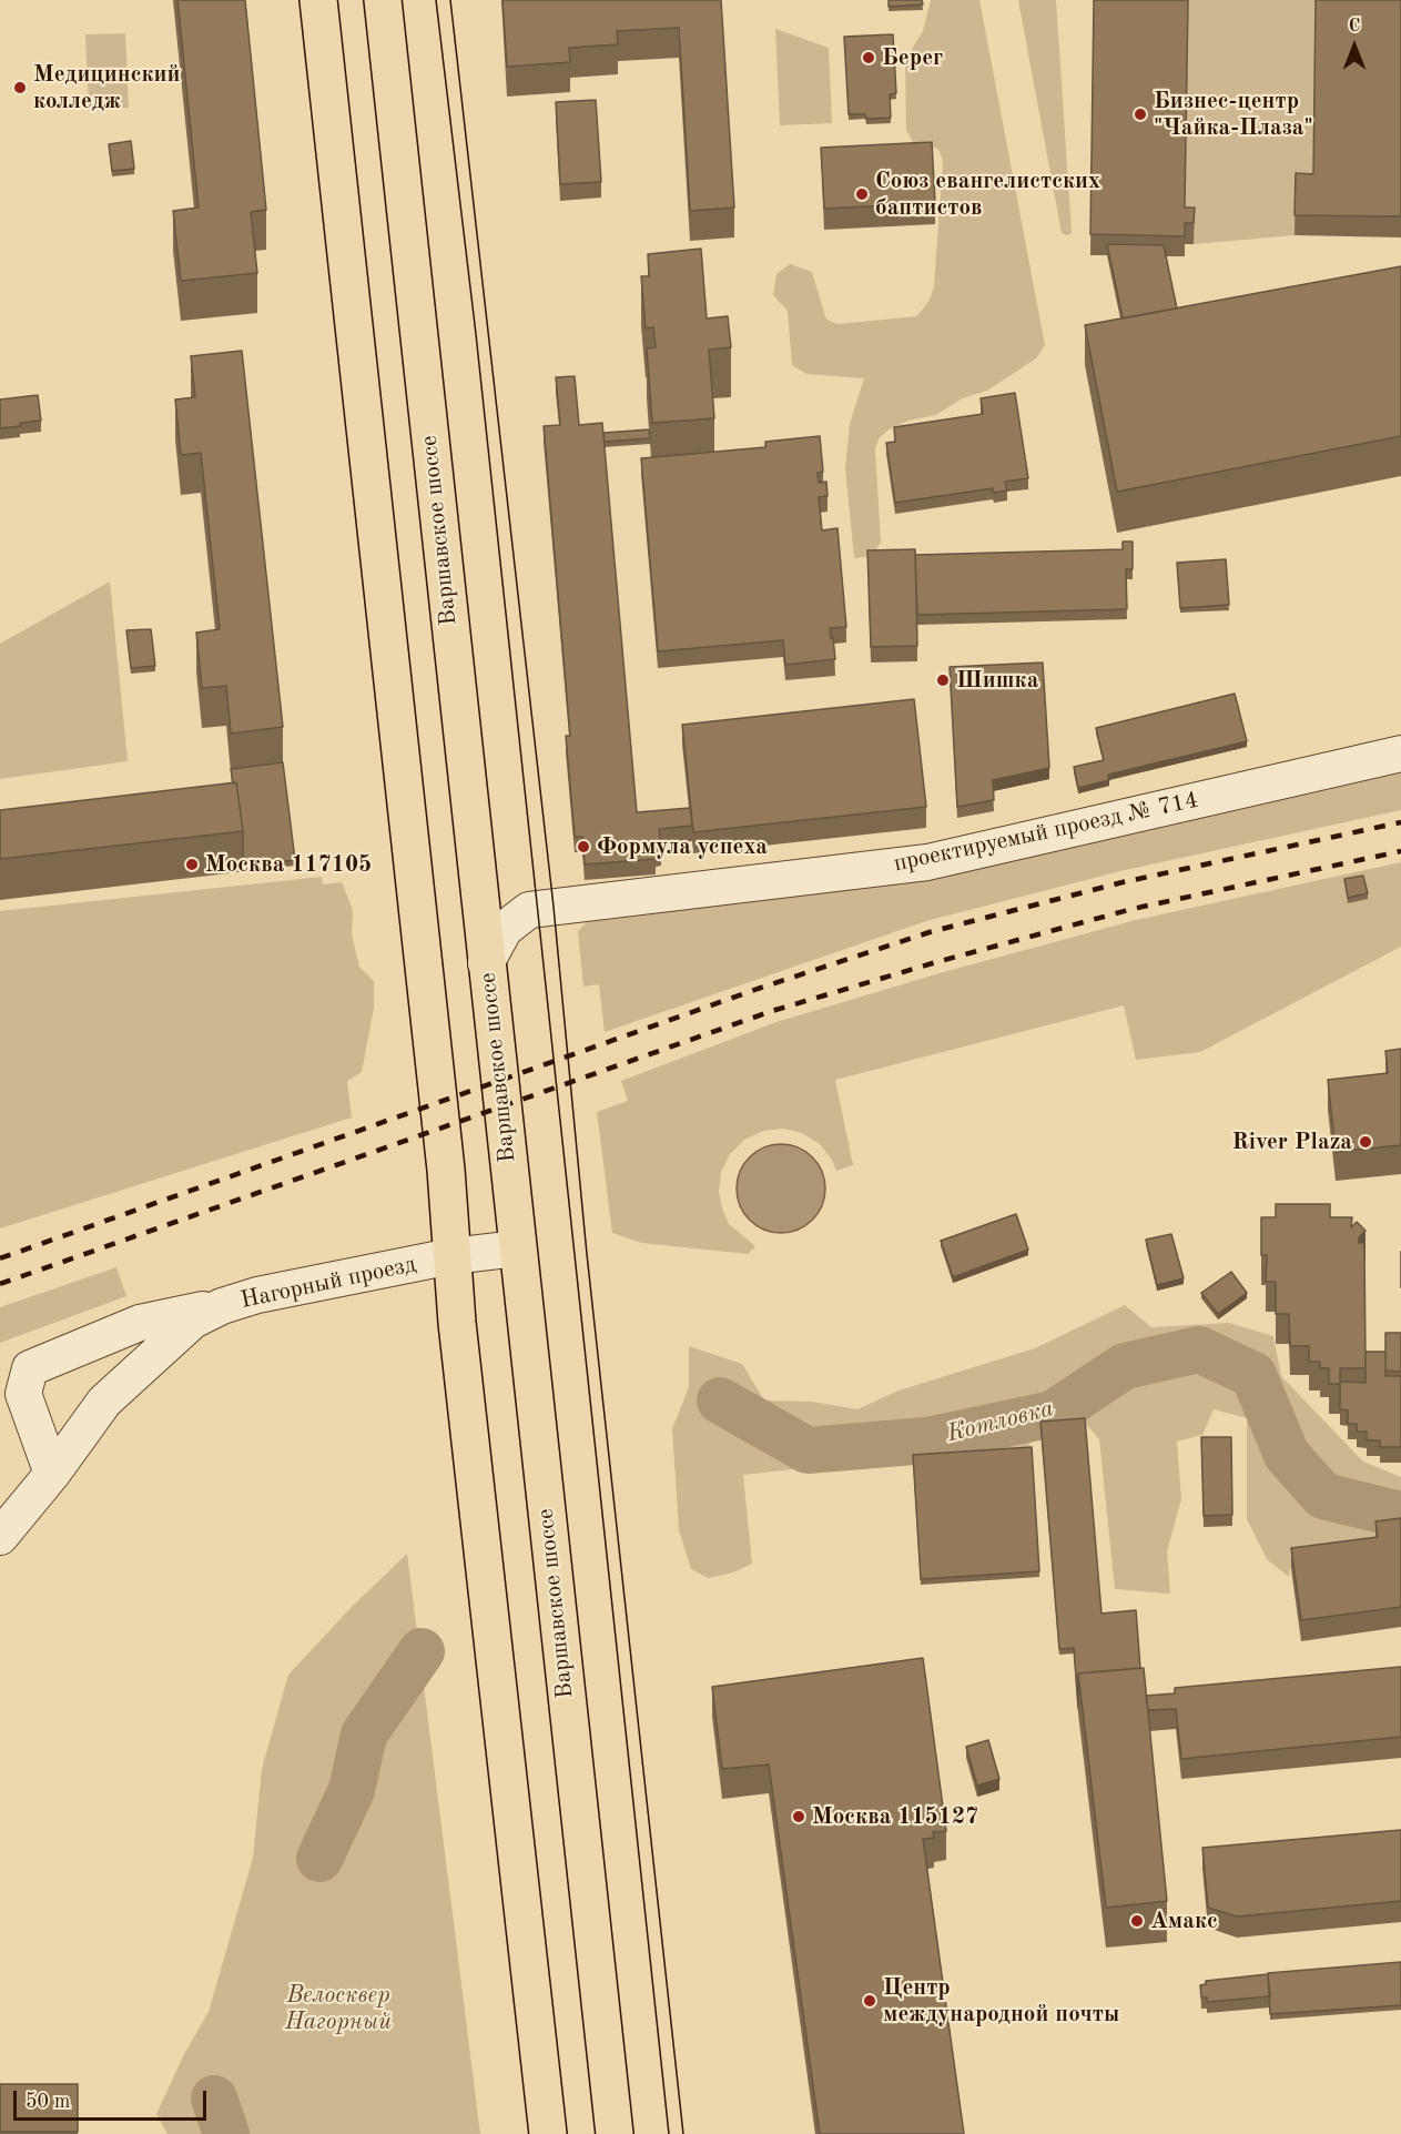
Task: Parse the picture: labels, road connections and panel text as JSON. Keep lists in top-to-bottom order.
{
  "streets": {
    "main road": ["Варшавское шоссе"],
    "street": ["проектируемый проезд № 714", "Нагорный проезд"]
  },
  "crossings": [
    ["Варшавское шоссе", "Нагорный проезд"]
  ],
  "water": ["Котловка"],
  "parks": ["Велосквер Нагорный"],
  "places": [
    "Берег",
    "Медицинский колледж",
    "Бизнес-центр \"Чайка-Плаза\"",
    "Союз евангелистских баптистов",
    "Шишка",
    "Формула успеха",
    "Москва 117105",
    "River Plaza",
    "Москва 115127",
    "Амакс",
    "Центр международной почты"
  ],
  "scale_bar": "50 m",
  "north": "top"
}
